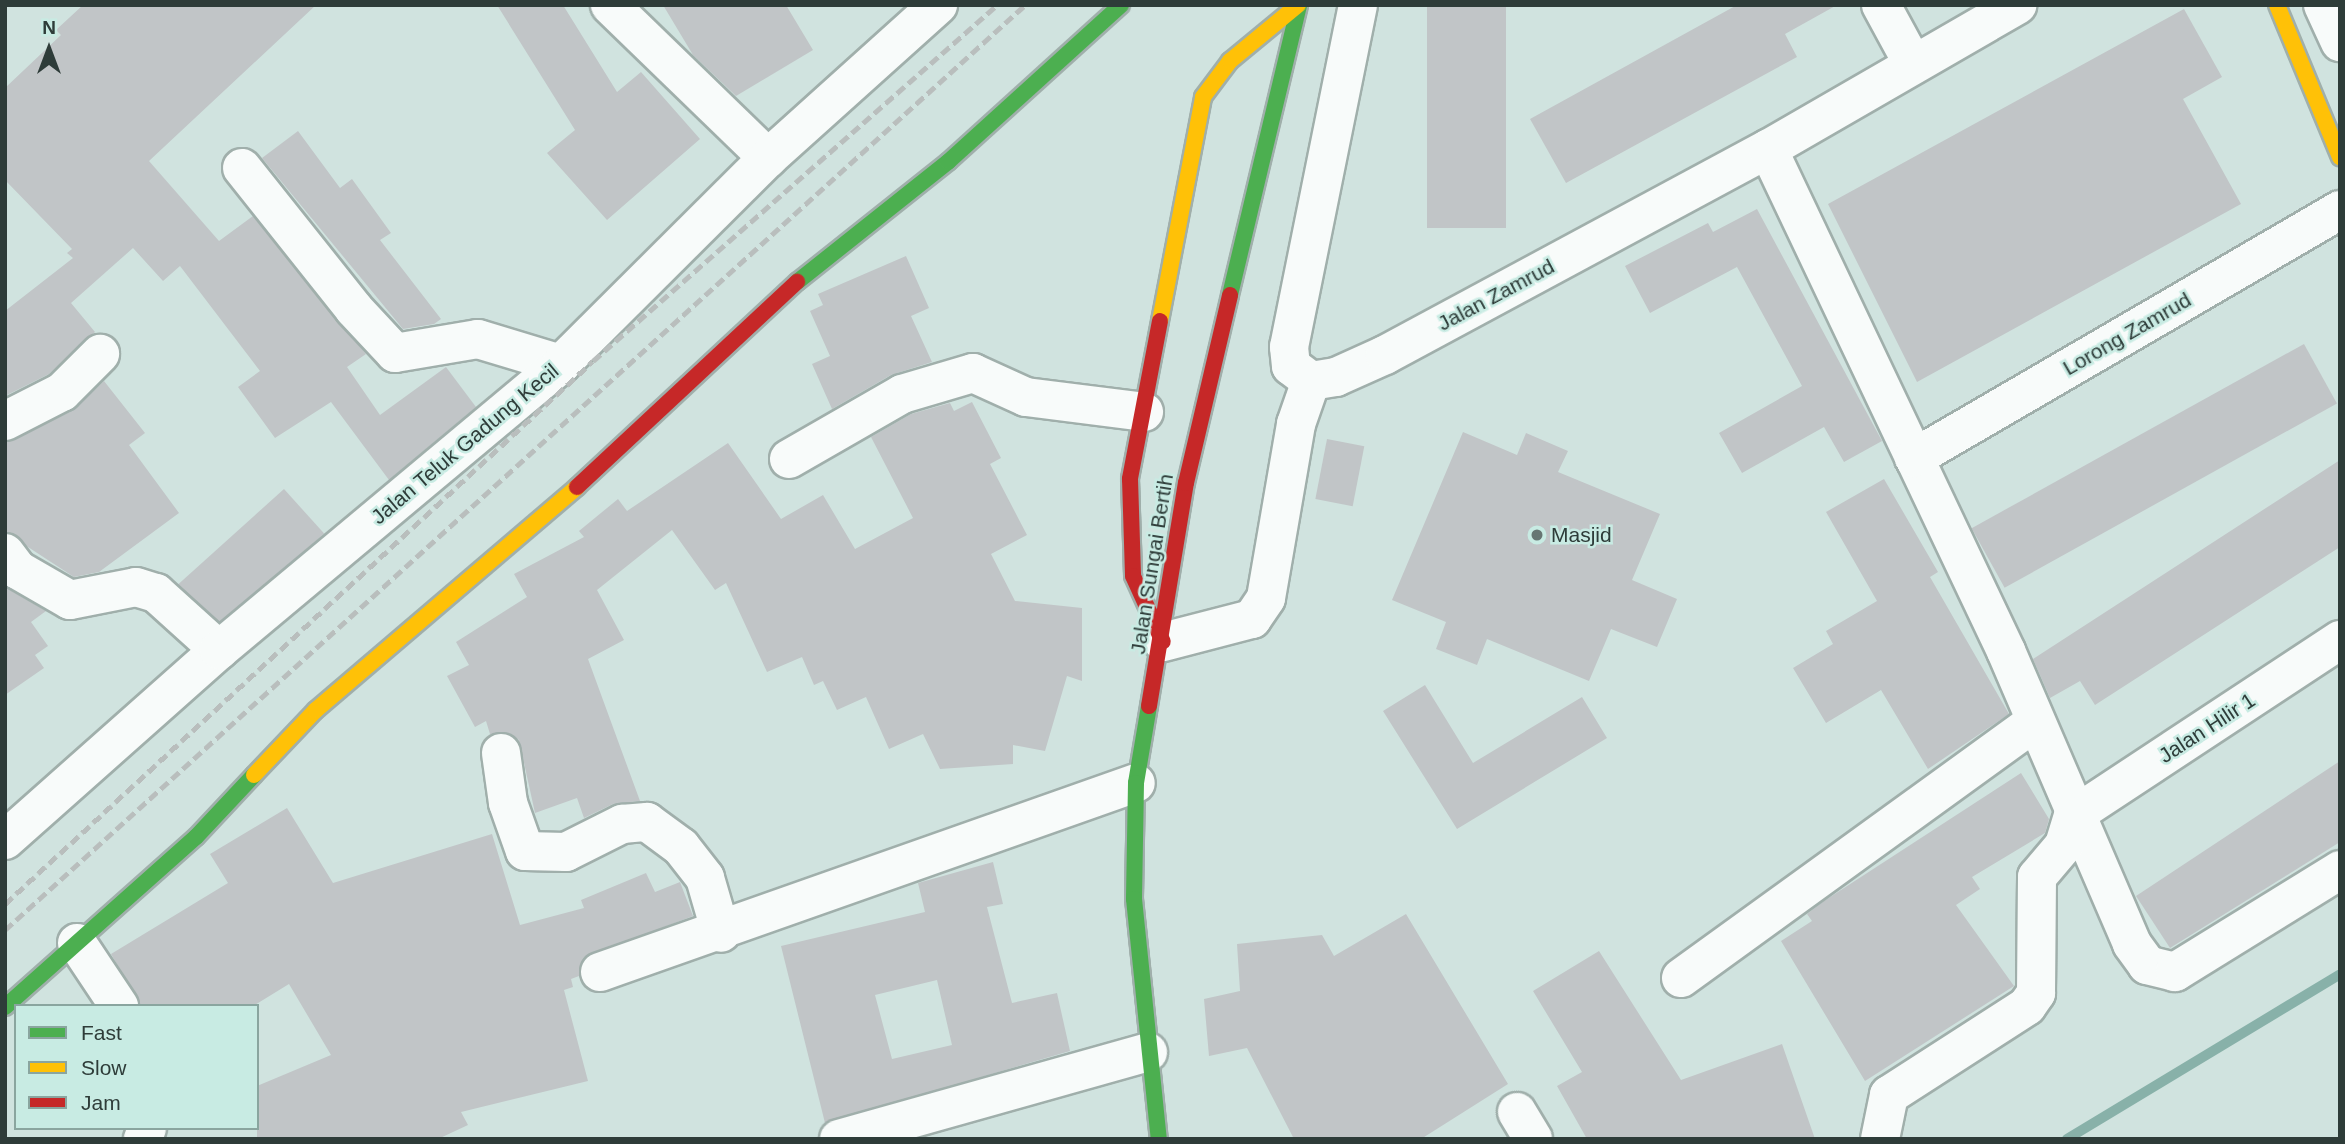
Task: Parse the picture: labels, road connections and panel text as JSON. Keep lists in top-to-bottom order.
{
  "streets": {
    "main road": ["Jalan Sungai Bertih"],
    "street": [
      "Jalan Zamrud",
      "Lorong Zamrud",
      "Jalan Teluk Gadung Kecil",
      "Jalan Hilir 1"
    ]
  },
  "places": ["Masjid"],
  "legend": ["Fast", "Slow", "Jam"],
  "north": "top"
}
